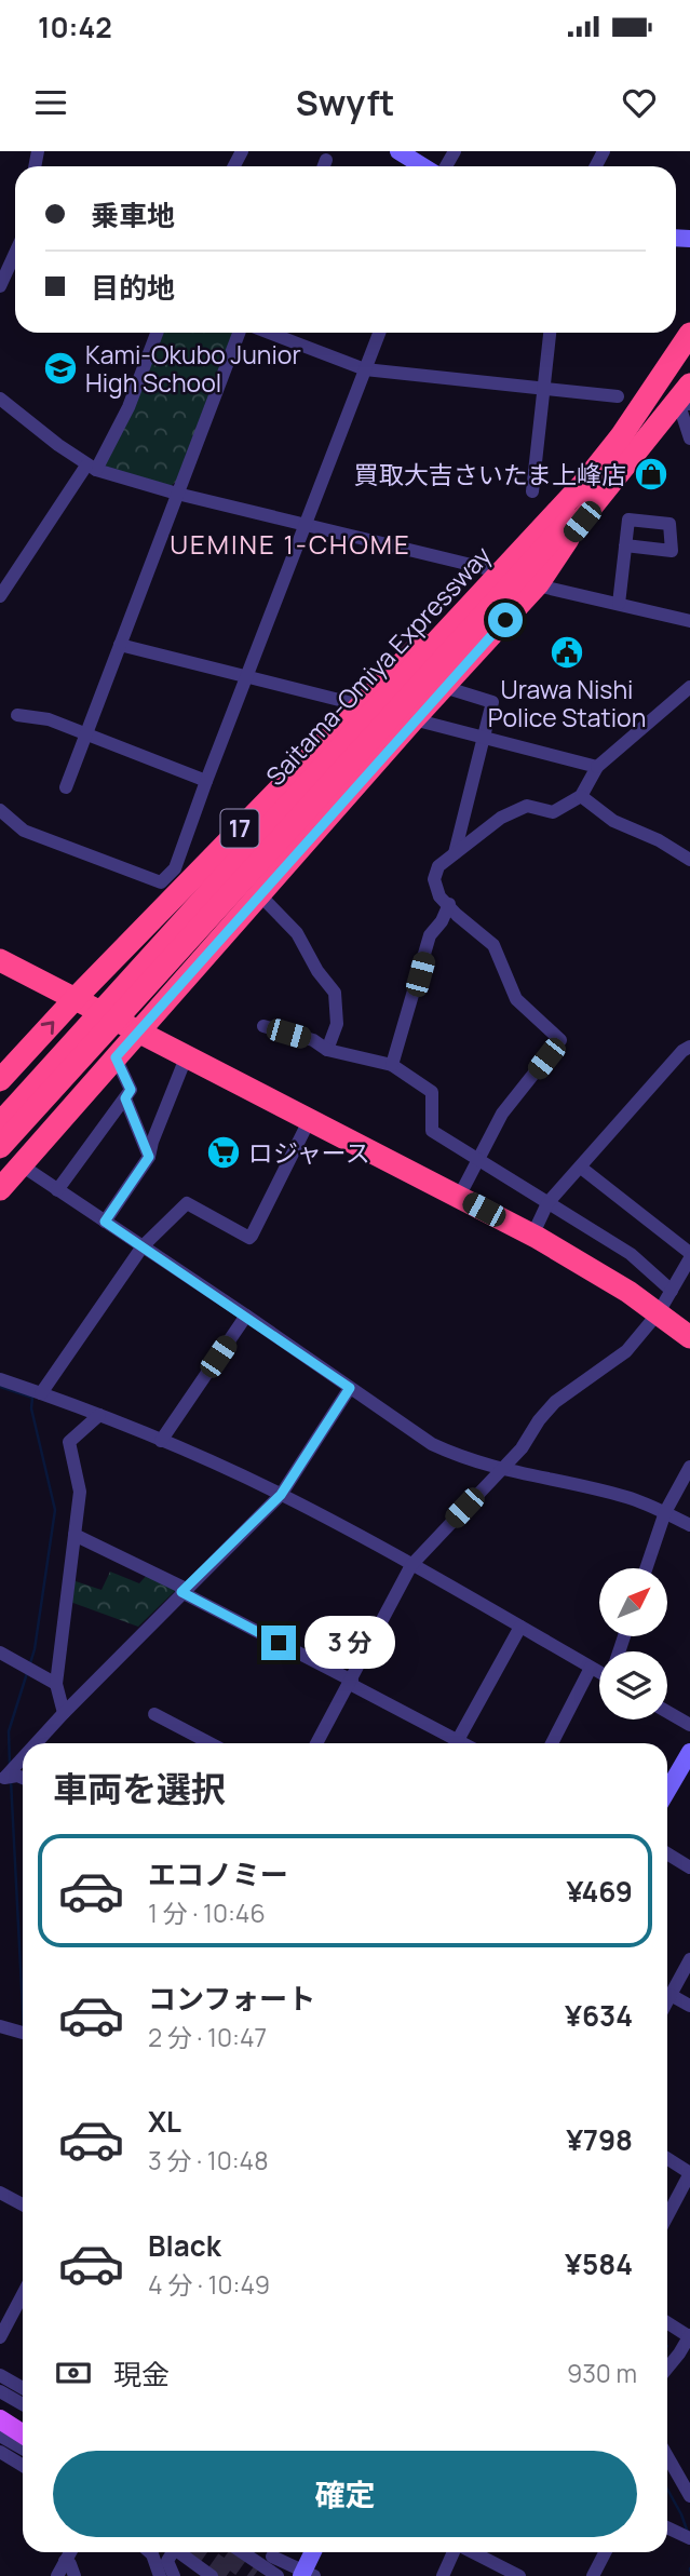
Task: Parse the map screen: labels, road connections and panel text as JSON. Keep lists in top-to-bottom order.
{
  "streets": {
    "highway": ["Saitama-Omiya Expressway", "17"]
  },
  "districts": ["UEMINE 1-CHOME"],
  "places": {
    "school or university": ["Kami-Okubo Junior High School"],
    "shop": ["買取大吉さいたま上峰店"],
    "public building": ["Urawa Nishi Police Station"],
    "supermarket": ["ロジャース"]
  },
  "north": "top right",
  "page": {
    "status": "10:42",
    "header": "Swyft",
    "banner": ["乗車地", "目的地"],
    "bubble": "3 分",
    "heading": "車両を選択",
    "list": [
      {
        "name": "エコノミー",
        "note": "1 分 · 10:46",
        "value": "¥469"
      },
      {
        "name": "コンフォート",
        "note": "2 分 · 10:47",
        "value": "¥634"
      },
      {
        "name": "XL",
        "note": "3 分 · 10:48",
        "value": "¥798"
      },
      {
        "name": "Black",
        "note": "4 分 · 10:49",
        "value": "¥584"
      }
    ],
    "pay": ["現金", "930 m"],
    "buttons": "確定"
  }
}
